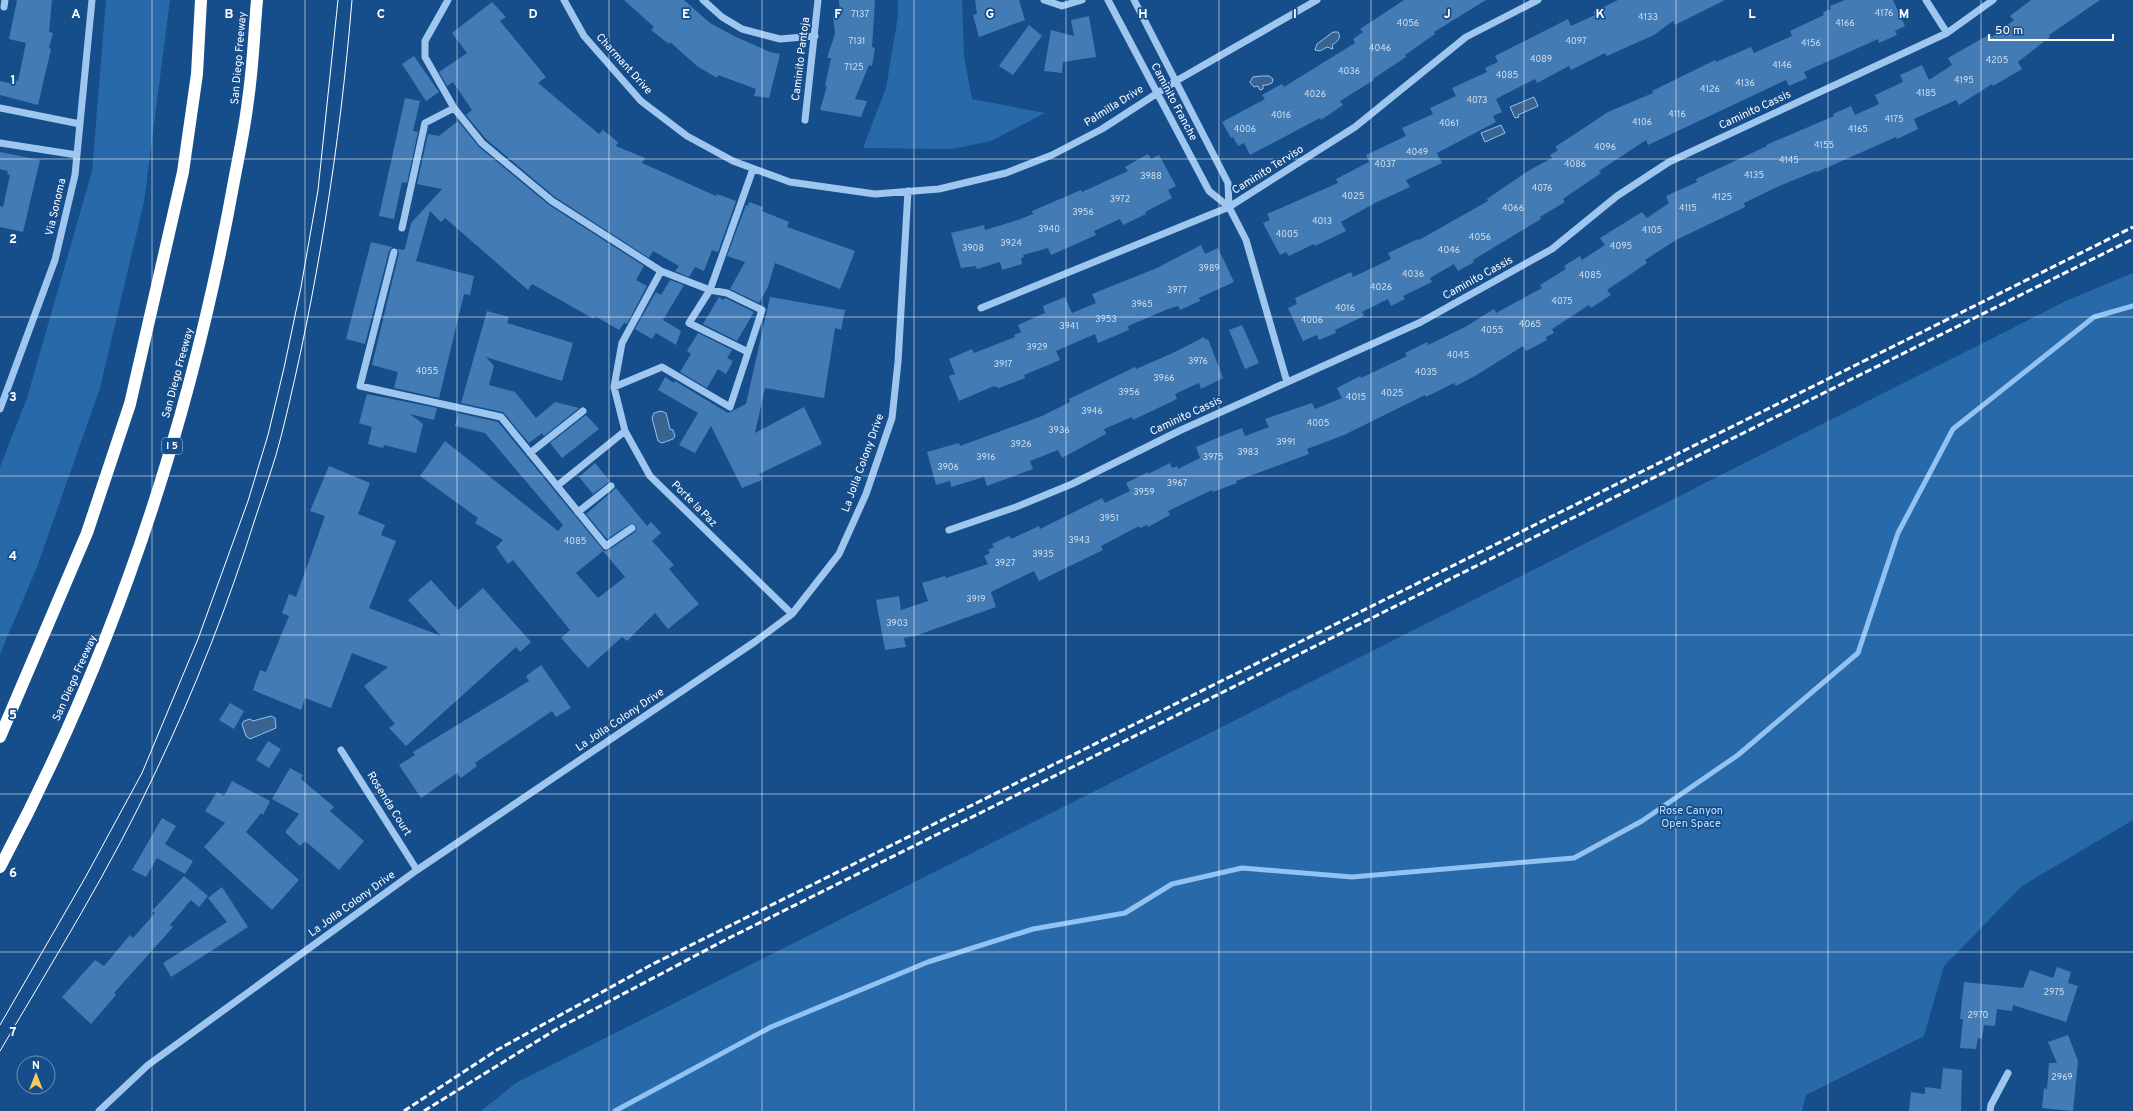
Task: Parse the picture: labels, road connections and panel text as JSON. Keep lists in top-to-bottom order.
{
  "streets": {
    "highway": ["San Diego Freeway", "I 5"],
    "street": [
      "Caminito Pantoja",
      "Charmant Drive",
      "Caminito Franche",
      "Palmilla Drive",
      "Caminito Cassis",
      "Caminito Terviso",
      "Via Sonoma",
      "La Jolla Colony Drive",
      "Porte la Paz",
      "Rosenda Court"
    ]
  },
  "crossings": [
    ["Charmant Drive", "Palmilla Drive"],
    ["Charmant Drive", "La Jolla Colony Drive"],
    ["Caminito Franche", "Palmilla Drive"],
    ["Caminito Franche", "Caminito Cassis"],
    ["Caminito Franche", "Caminito Terviso"],
    ["Palmilla Drive", "La Jolla Colony Drive"],
    ["La Jolla Colony Drive", "Porte la Paz"],
    ["La Jolla Colony Drive", "Rosenda Court"]
  ],
  "parks": ["Rose Canyon Open Space"],
  "house_numbers": [
    "4176",
    "7137",
    "4133",
    "4056",
    "4166",
    "7131",
    "4097",
    "4156",
    "4046",
    "4089",
    "4205",
    "4146",
    "7125",
    "4036",
    "4085",
    "4195",
    "4136",
    "4126",
    "4185",
    "4026",
    "4073",
    "4116",
    "4016",
    "4175",
    "4106",
    "4061",
    "4006",
    "4165",
    "4155",
    "4096",
    "4049",
    "4145",
    "4037",
    "4086",
    "4135",
    "3988",
    "4076",
    "4025",
    "4125",
    "3972",
    "4066",
    "4115",
    "3956",
    "4013",
    "3940",
    "4105",
    "4005",
    "4056",
    "3924",
    "4095",
    "3908",
    "4046",
    "3989",
    "4036",
    "4085",
    "4026",
    "3977",
    "4075",
    "3965",
    "4016",
    "3953",
    "4006",
    "4065",
    "3941",
    "4055",
    "3929",
    "4045",
    "3976",
    "3917",
    "4055",
    "4035",
    "3966",
    "3956",
    "4025",
    "4015",
    "3946",
    "4005",
    "3936",
    "3991",
    "3926",
    "3983",
    "3916",
    "3975",
    "3906",
    "3967",
    "3959",
    "3951",
    "3943",
    "4085",
    "3935",
    "3927",
    "3919",
    "3903",
    "2975",
    "2970",
    "2969"
  ],
  "scale_bar": "50 m",
  "north": "top",
  "grid": {
    "columns": [
      "A",
      "B",
      "C",
      "D",
      "E",
      "F",
      "G",
      "H",
      "I",
      "J",
      "K",
      "L",
      "M"
    ],
    "rows": [
      "1",
      "2",
      "3",
      "4",
      "5",
      "6",
      "7"
    ]
  }
}
